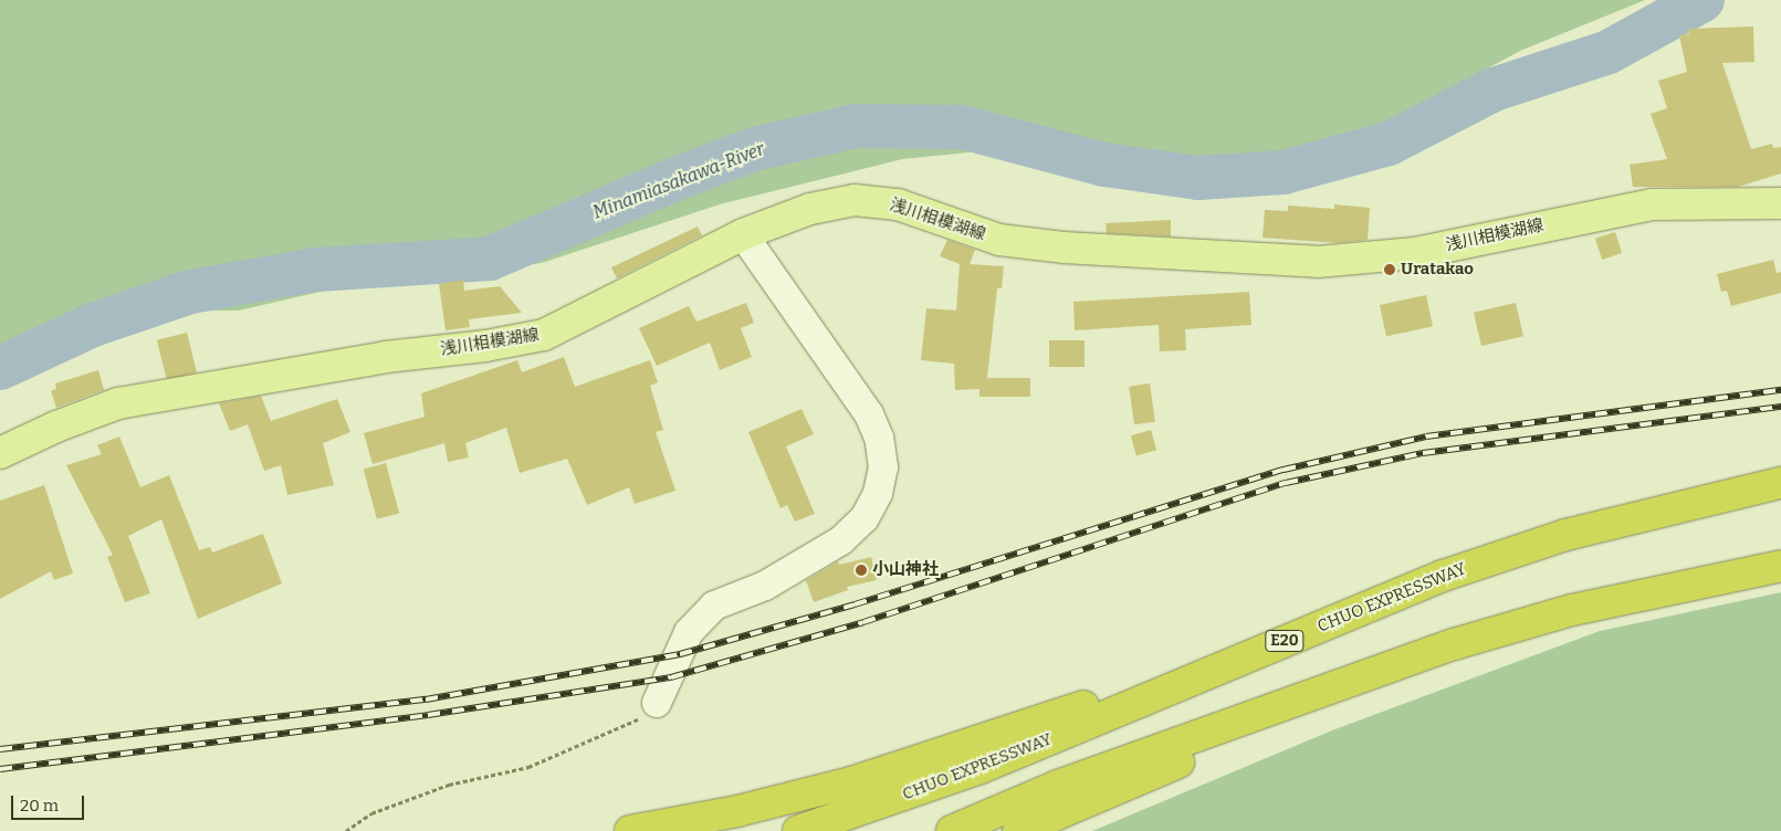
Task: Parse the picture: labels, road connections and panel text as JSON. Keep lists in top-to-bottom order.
{
  "streets": {
    "highway": ["CHUO EXPRESSWAY", "E20"],
    "main road": ["浅川相模湖線"]
  },
  "water": ["Minamiasakawa-River"],
  "places": ["Uratakao", "小山神社"],
  "scale_bar": "20 m"
}
